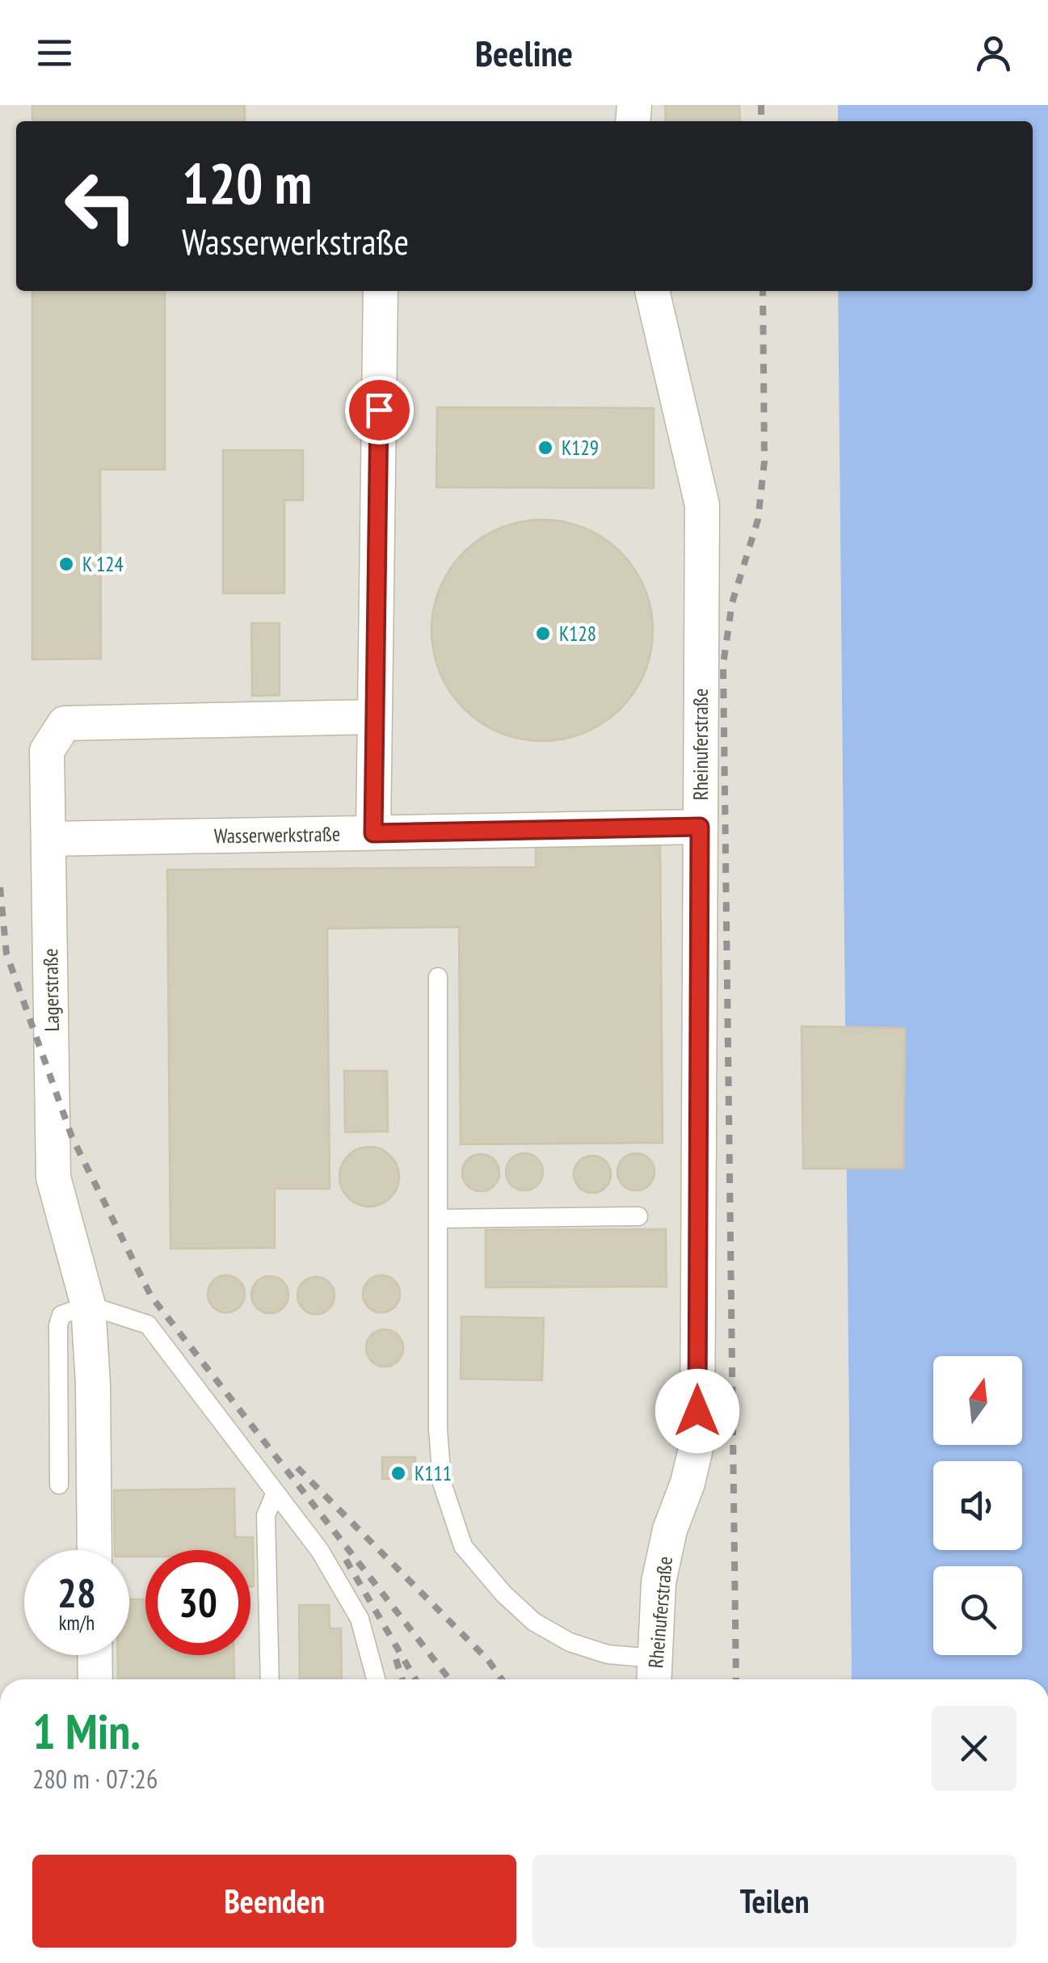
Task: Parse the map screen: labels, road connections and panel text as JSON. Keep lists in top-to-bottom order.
{
  "streets": {
    "street": ["Rheinuferstraße", "Wasserwerkstraße", "Lagerstraße"]
  },
  "crossings": [
    ["Rheinuferstraße", "Wasserwerkstraße"],
    ["Wasserwerkstraße", "Lagerstraße"]
  ],
  "places": [
    "K129",
    "K 124",
    "K128",
    "K111"
  ],
  "north": "top",
  "page": {
    "header": "Beeline",
    "turn": ["120 m", "Wasserwerkstraße"],
    "speed": "28 km/h",
    "limit": "30",
    "heading": ["1 Min.", "280 m · 07:26"],
    "buttons": ["Beenden", "Teilen"]
  }
}
